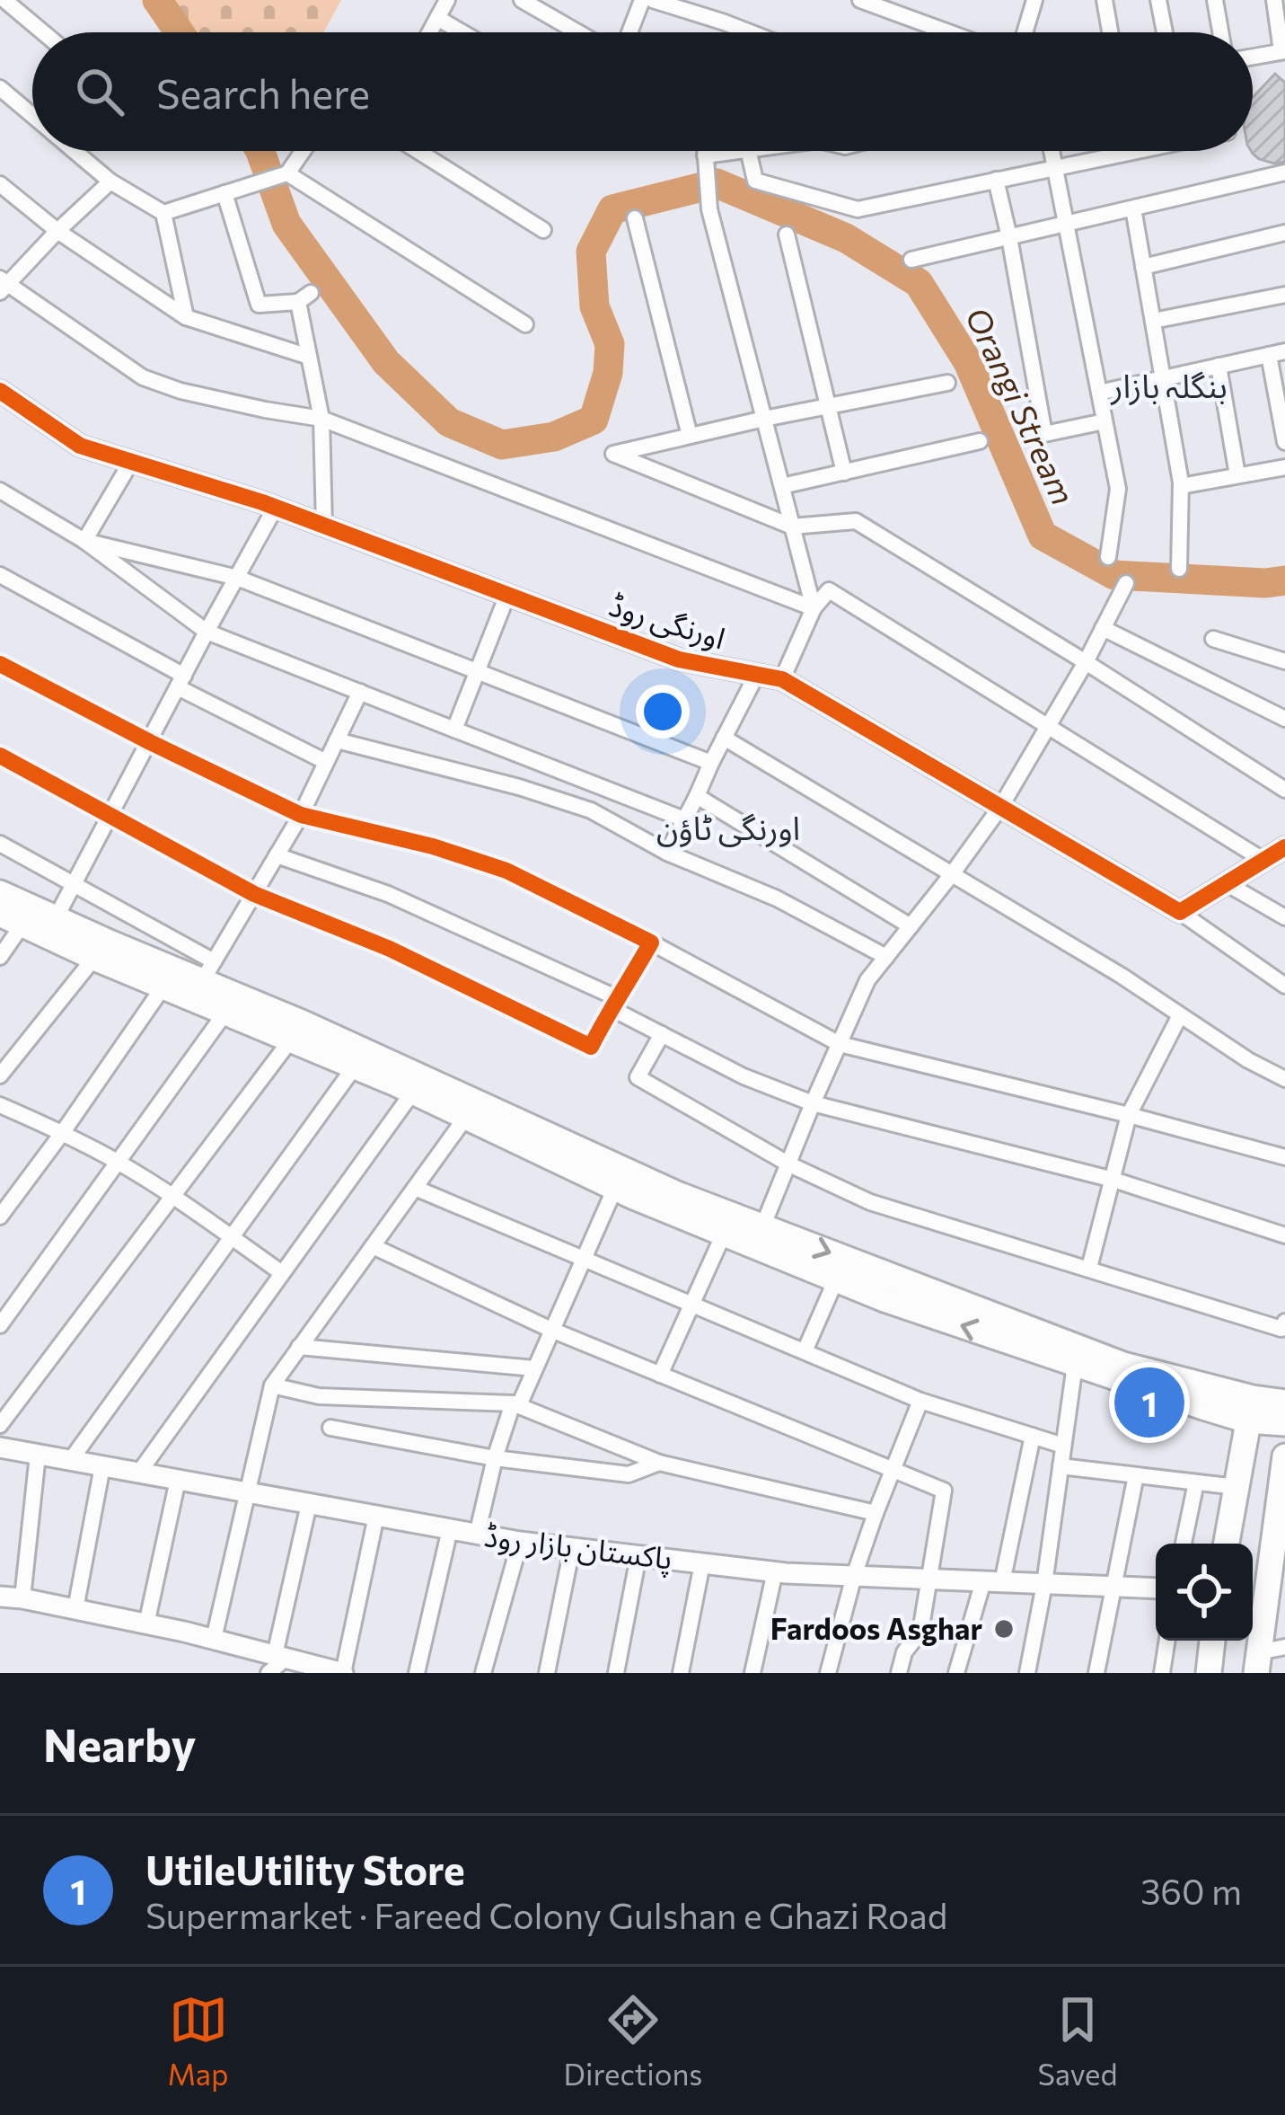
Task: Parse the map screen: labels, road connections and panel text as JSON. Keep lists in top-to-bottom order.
{
  "streets": {
    "street": ["اورنگی روڈ", "پاکستان بازار روڈ"]
  },
  "districts": ["بنگلہ بازار", "اورنگی ٹاؤن"],
  "water": ["Orangi Stream"],
  "places": ["Fardoos Asghar"],
  "page": {
    "search": "Search here",
    "pins": "1",
    "heading": "Nearby",
    "list": [
      {
        "mark": "1",
        "name": "UtileUtility Store",
        "note": "Supermarket · Fareed Colony Gulshan e Ghazi Road",
        "value": "360 m"
      }
    ],
    "nav": ["Map", "Directions", "Saved"]
  }
}
